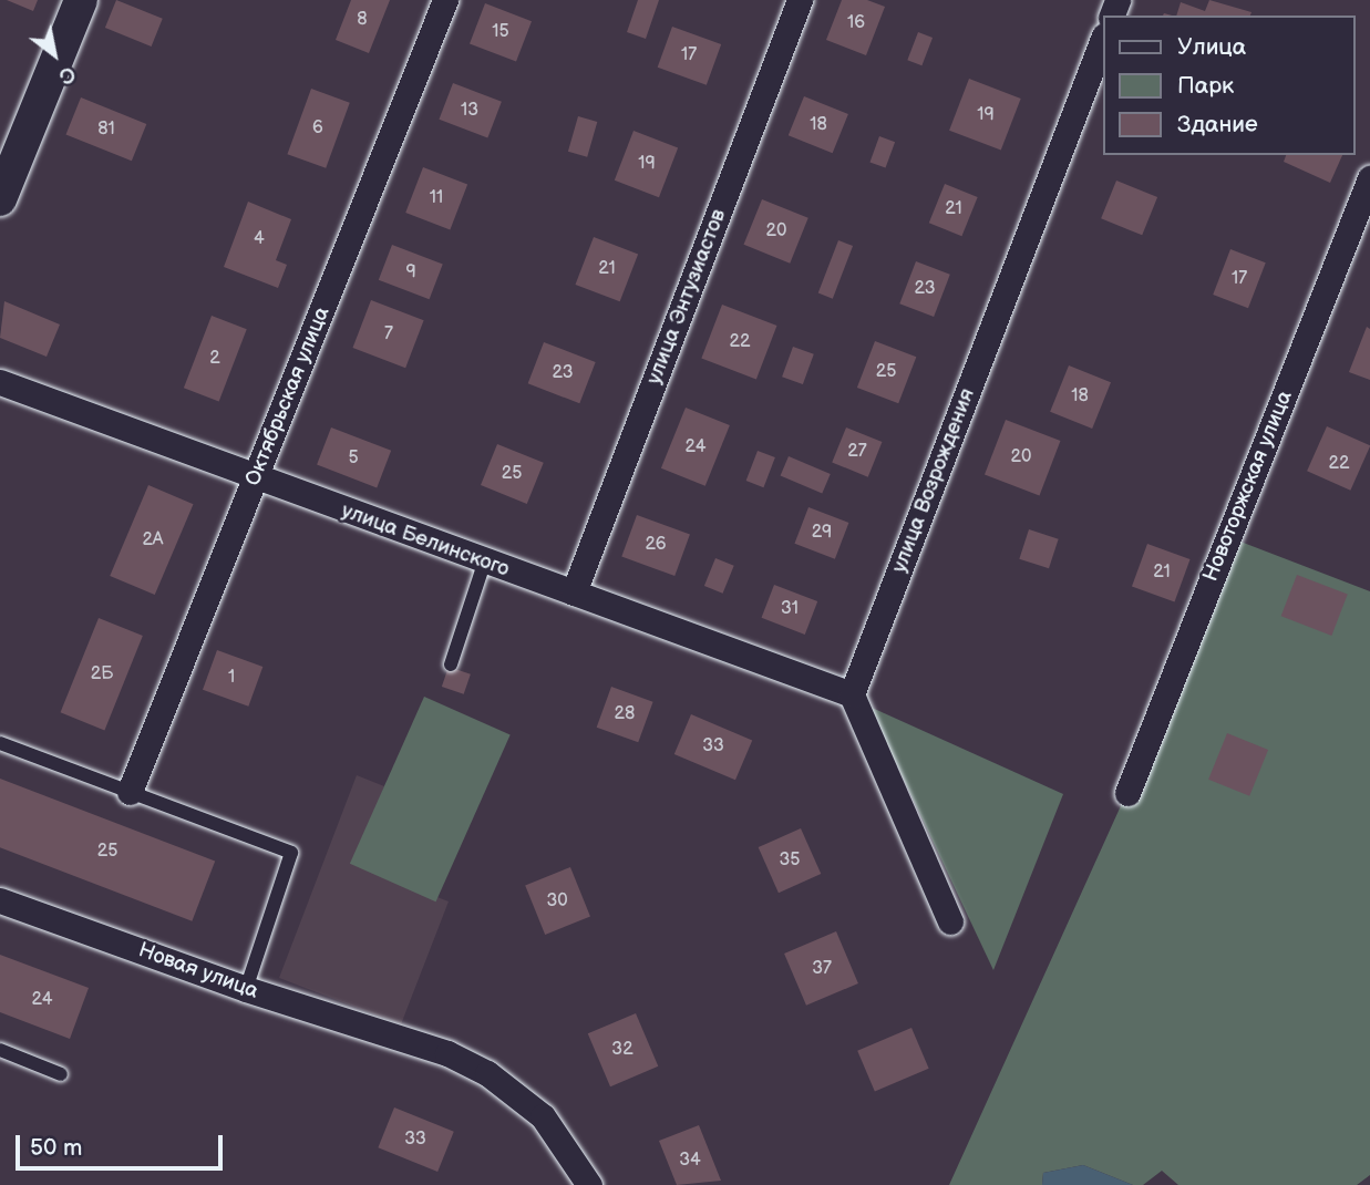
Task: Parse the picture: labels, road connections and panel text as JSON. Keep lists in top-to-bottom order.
{
  "streets": {
    "street": [
      "улица Энтузиастов",
      "Октябрьская улица",
      "улица Возрождения",
      "Новоторжская улица",
      "улица Белинского",
      "Новая улица"
    ]
  },
  "crossings": [
    ["улица Энтузиастов", "улица Белинского"],
    ["Октябрьская улица", "улица Белинского"],
    ["улица Возрождения", "улица Белинского"]
  ],
  "house_numbers": [
    "8",
    "16",
    "15",
    "17",
    "13",
    "19",
    "18",
    "6",
    "81",
    "19",
    "11",
    "21",
    "20",
    "4",
    "21",
    "9",
    "17",
    "23",
    "7",
    "22",
    "2",
    "25",
    "23",
    "18",
    "24",
    "27",
    "20",
    "5",
    "22",
    "25",
    "29",
    "2А",
    "26",
    "21",
    "31",
    "2Б",
    "1",
    "28",
    "33",
    "25",
    "35",
    "30",
    "37",
    "24",
    "32",
    "33",
    "34"
  ],
  "legend": ["Улица", "Парк", "Здание"],
  "scale_bar": "50 m",
  "north": "bottom right"
}
